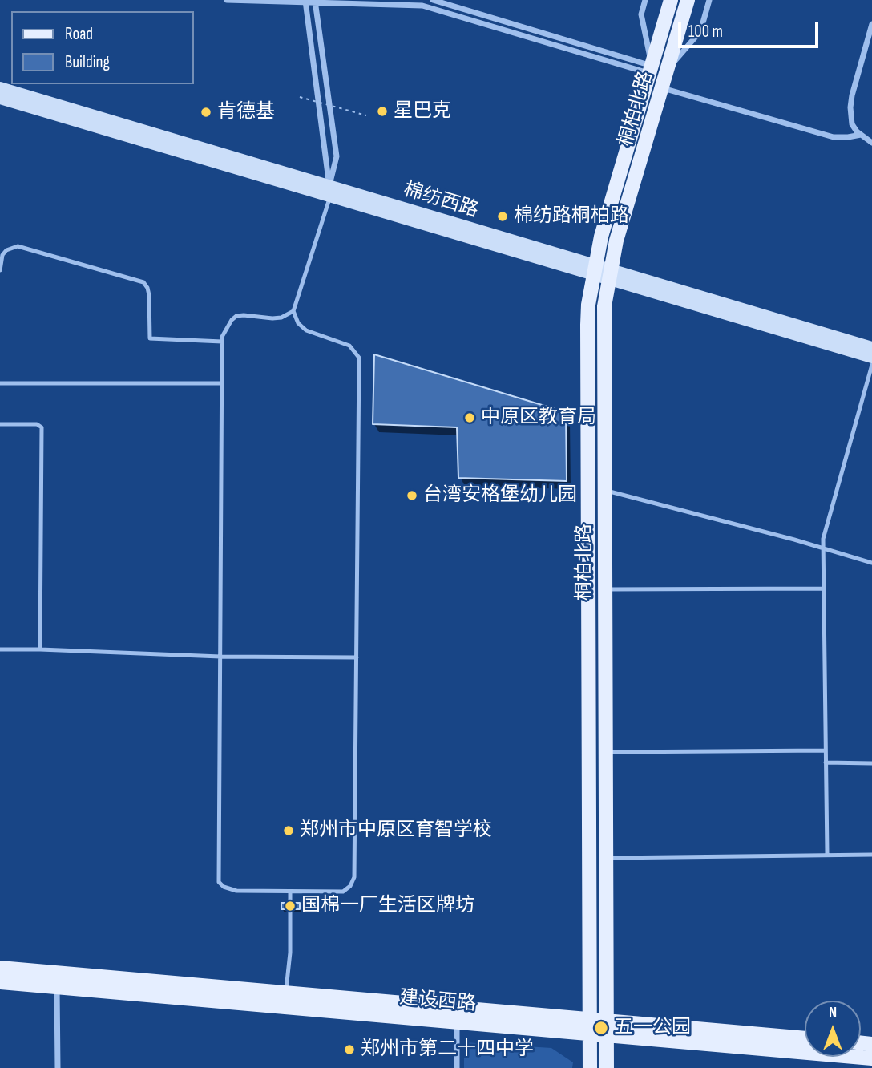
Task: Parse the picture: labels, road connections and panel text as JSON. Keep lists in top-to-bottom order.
{
  "streets": {
    "main road": ["桐柏北路", "建设西路"],
    "street": ["棉纺西路"]
  },
  "crossings": [
    ["桐柏北路", "棉纺西路"],
    ["桐柏北路", "建设西路"]
  ],
  "places": [
    "星巴克",
    "肯德基",
    "棉纺路桐柏路",
    "中原区教育局",
    "台湾安格堡幼儿园",
    "郑州市中原区育智学校",
    "国棉一厂生活区牌坊",
    "五一公园",
    "郑州市第二十四中学"
  ],
  "legend": ["Road", "Building"],
  "scale_bar": "100 m",
  "north": "top"
}
